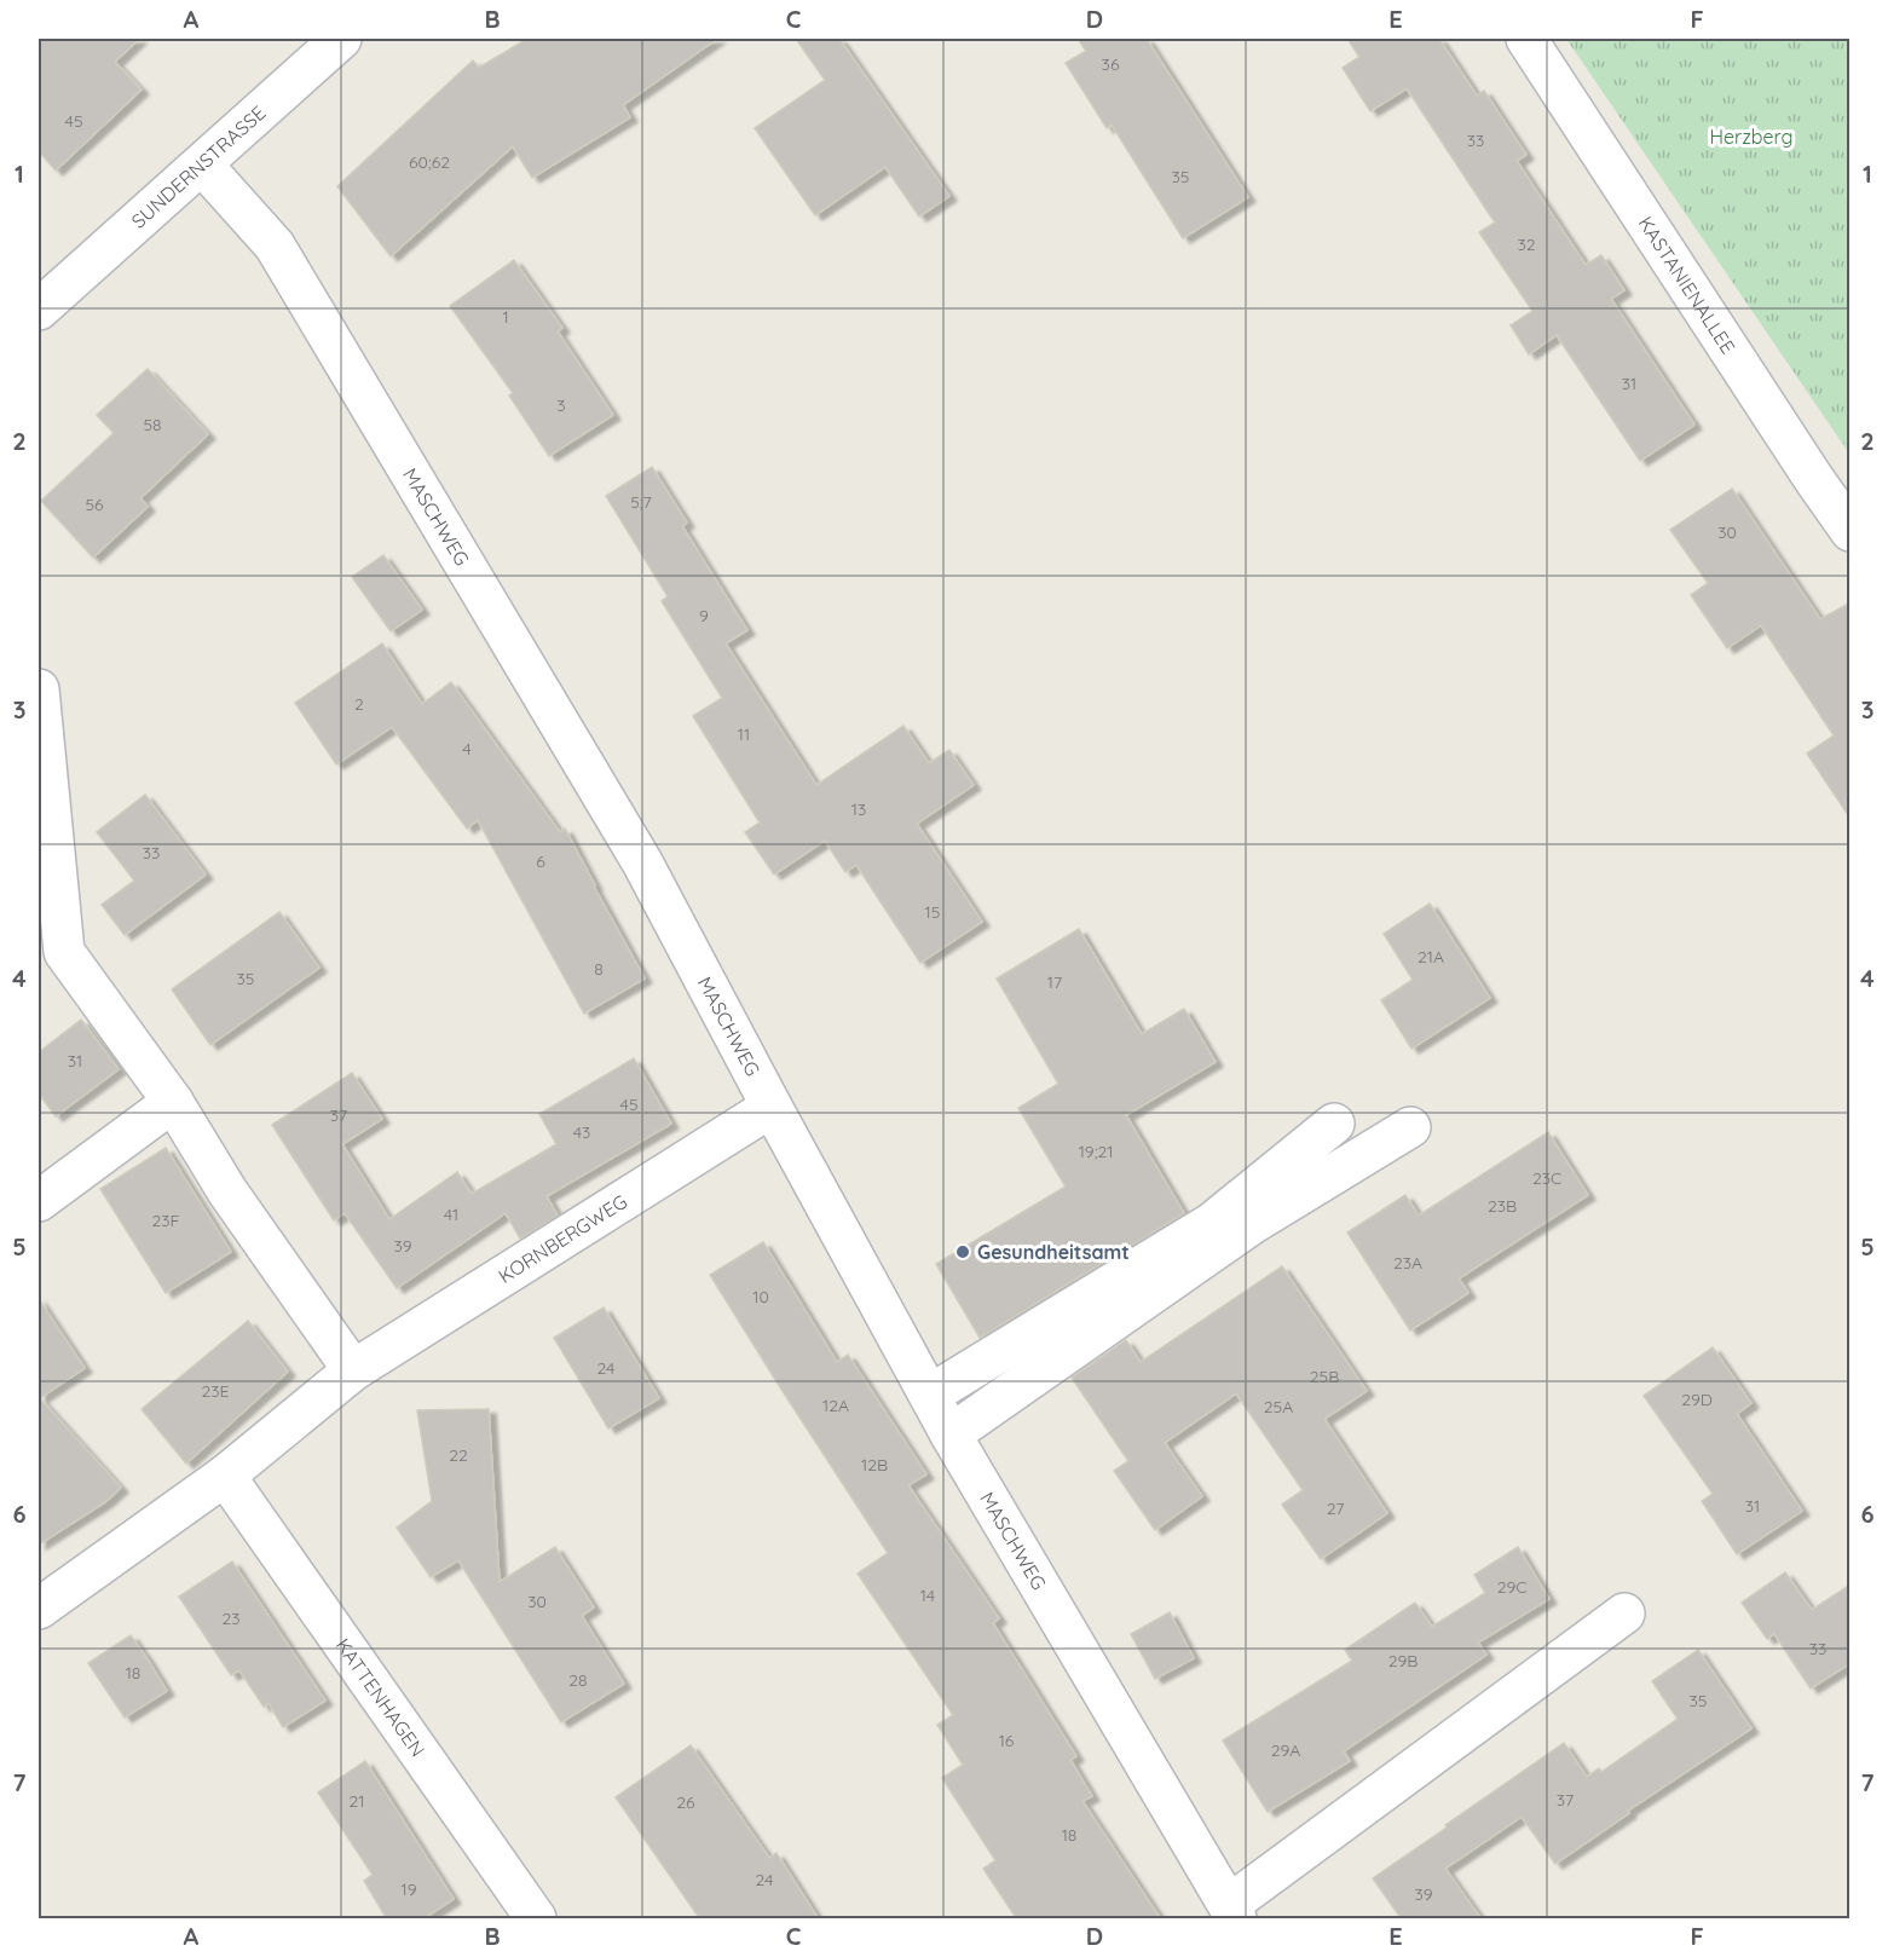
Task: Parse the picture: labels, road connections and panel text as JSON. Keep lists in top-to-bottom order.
{
  "streets": {
    "street": [
      "SUNDERNSTRASSE",
      "KASTANIENALLEE",
      "MASCHWEG",
      "KORNBERGWEG",
      "KATTENHAGEN"
    ]
  },
  "crossings": [
    ["SUNDERNSTRASSE", "MASCHWEG"],
    ["MASCHWEG", "KORNBERGWEG"],
    ["KORNBERGWEG", "KATTENHAGEN"]
  ],
  "parks": ["Herzberg"],
  "places": ["Gesundheitsamt"],
  "house_numbers": [
    "36",
    "45",
    "33",
    "60;62",
    "35",
    "32",
    "1",
    "31",
    "3",
    "58",
    "5;7",
    "56",
    "30",
    "9",
    "2",
    "11",
    "4",
    "13",
    "33",
    "6",
    "15",
    "21A",
    "8",
    "35",
    "17",
    "31",
    "45",
    "37",
    "43",
    "19;21",
    "23C",
    "23B",
    "41",
    "23F",
    "39",
    "23A",
    "10",
    "24",
    "25B",
    "23E",
    "29D",
    "12A",
    "25A",
    "22",
    "12B",
    "31",
    "27",
    "29C",
    "14",
    "30",
    "23",
    "33",
    "29B",
    "18",
    "28",
    "35",
    "16",
    "29A",
    "37",
    "21",
    "26",
    "18",
    "24",
    "19",
    "39"
  ],
  "grid": {
    "columns": [
      "A",
      "B",
      "C",
      "D",
      "E",
      "F"
    ],
    "rows": [
      "1",
      "2",
      "3",
      "4",
      "5",
      "6",
      "7"
    ]
  }
}
